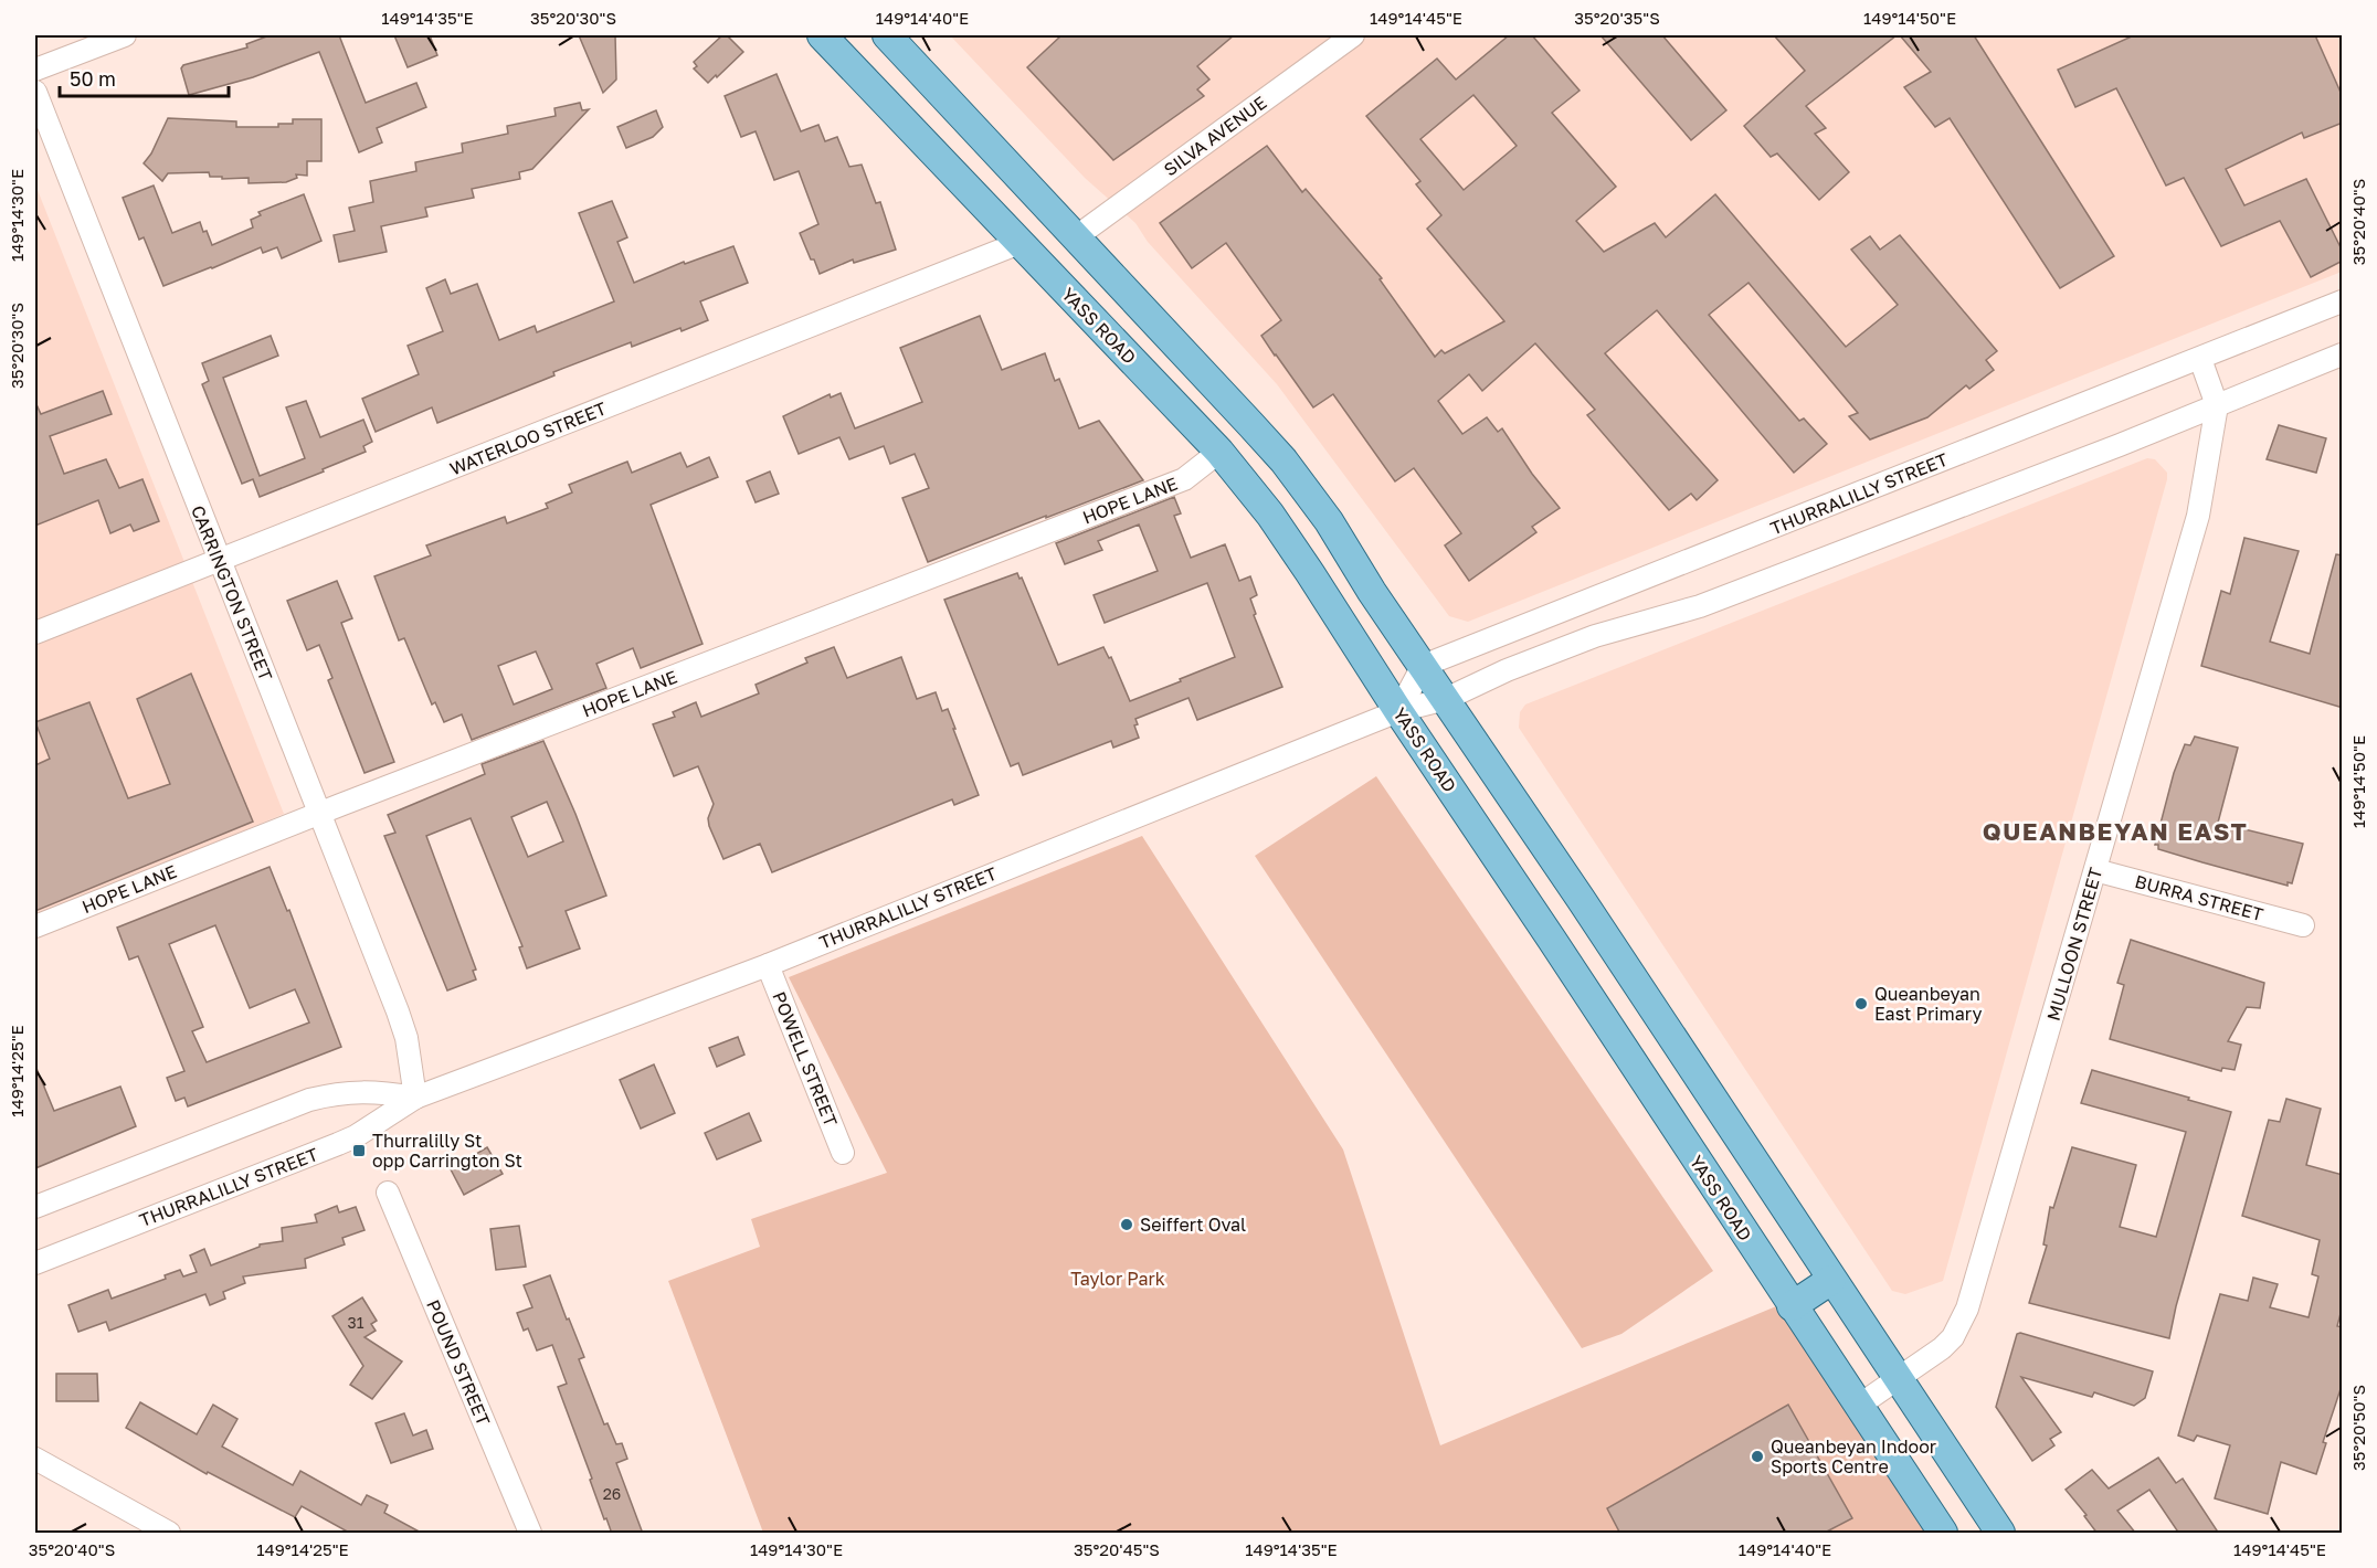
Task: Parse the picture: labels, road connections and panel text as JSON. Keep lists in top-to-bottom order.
{
  "streets": {
    "main road": ["YASS ROAD"],
    "street": [
      "SILVA AVENUE",
      "WATERLOO STREET",
      "THURRALILLY STREET",
      "HOPE LANE",
      "CARRINGTON STREET",
      "BURRA STREET",
      "MULLOON STREET",
      "POWELL STREET",
      "POUND STREET"
    ]
  },
  "crossings": [
    ["YASS ROAD", "WATERLOO STREET"],
    ["YASS ROAD", "THURRALILLY STREET"],
    ["YASS ROAD", "HOPE LANE"],
    ["YASS ROAD", "MULLOON STREET"],
    ["WATERLOO STREET", "CARRINGTON STREET"],
    ["THURRALILLY STREET", "CARRINGTON STREET"],
    ["THURRALILLY STREET", "MULLOON STREET"],
    ["THURRALILLY STREET", "POWELL STREET"],
    ["HOPE LANE", "CARRINGTON STREET"],
    ["BURRA STREET", "MULLOON STREET"]
  ],
  "districts": ["QUEANBEYAN EAST"],
  "parks": ["Taylor Park"],
  "places": {
    "other": ["Queanbeyan East Primary", "Seiffert Oval", "Queanbeyan Indoor Sports Centre"],
    "transit": ["Thurralilly St opp Carrington St"]
  },
  "house_numbers": ["31", "26"],
  "scale_bar": "50 m",
  "coordinates": [
    "149°14'35\"E",
    "35°20'30\"S",
    "149°14'40\"E",
    "149°14'45\"E",
    "35°20'35\"S",
    "149°14'50\"E",
    "149°14'30\"E",
    "35°20'40\"S",
    "149°14'25\"E",
    "35°20'50\"S",
    "35°20'45\"S"
  ]
}
